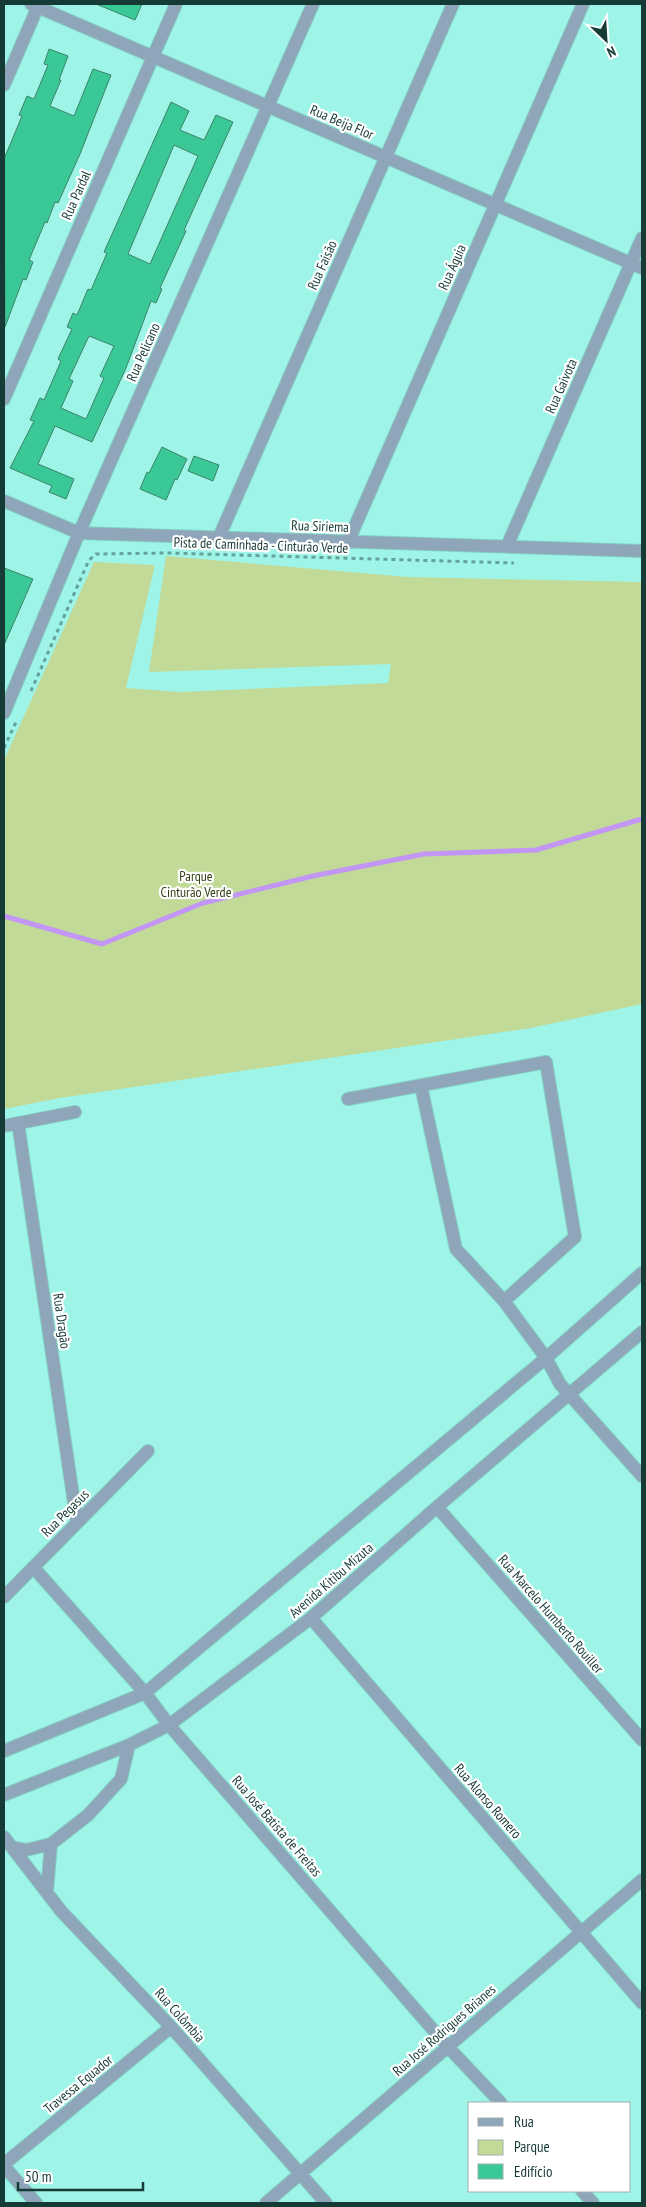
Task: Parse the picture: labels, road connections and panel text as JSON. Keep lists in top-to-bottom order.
{
  "streets": {
    "street": [
      "Rua Beija Flor",
      "Rua Pardal",
      "Rua Faisão",
      "Rua Águia",
      "Rua Pelicano",
      "Rua Gaivota",
      "Rua Siriema",
      "Rua Dragão",
      "Rua Pegasus",
      "Avenida Kitibu Mizuta",
      "Rua Marcelo Humberto Rouiller",
      "Rua Alonso Romero",
      "Rua José Batista de Freitas",
      "Rua Colômbia",
      "Rua José Rodrigues Brianes",
      "Travessa Equador"
    ],
    "path": ["Pista de Caminhada - Cinturão Verde"]
  },
  "crossings": [
    ["Rua Beija Flor", "Rua Pardal"],
    ["Rua Beija Flor", "Rua Faisão"],
    ["Rua Beija Flor", "Rua Águia"],
    ["Rua Beija Flor", "Rua Pelicano"],
    ["Rua Beija Flor", "Rua Gaivota"],
    ["Rua Faisão", "Rua Siriema"],
    ["Rua Águia", "Rua Siriema"],
    ["Rua Pelicano", "Rua Siriema"],
    ["Rua Gaivota", "Rua Siriema"],
    ["Rua Dragão", "Rua Pegasus"],
    ["Rua Pegasus", "Rua José Batista de Freitas"],
    ["Avenida Kitibu Mizuta", "Rua Marcelo Humberto Rouiller"],
    ["Avenida Kitibu Mizuta", "Rua Alonso Romero"],
    ["Avenida Kitibu Mizuta", "Rua José Batista de Freitas"],
    ["Rua Alonso Romero", "Rua José Rodrigues Brianes"],
    ["Rua José Batista de Freitas", "Rua José Rodrigues Brianes"],
    ["Rua Colômbia", "Rua José Rodrigues Brianes"],
    ["Rua Colômbia", "Travessa Equador"]
  ],
  "parks": ["Parque Cinturão Verde"],
  "legend": ["Rua", "Parque", "Edifício"],
  "scale_bar": "50 m",
  "north": "bottom right"
}
